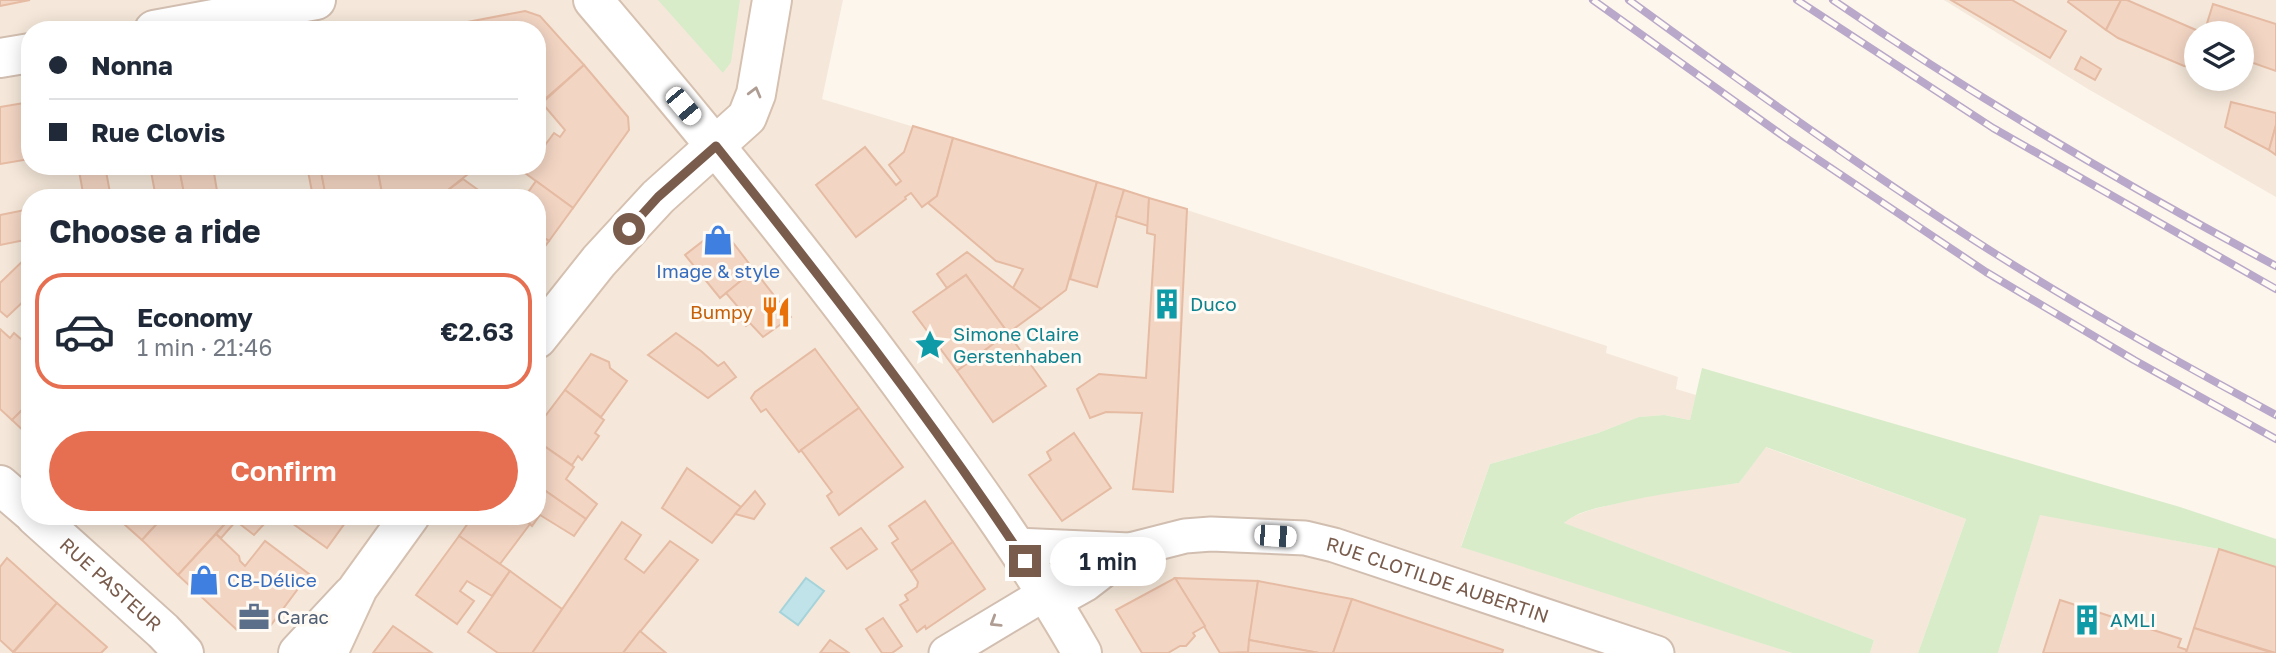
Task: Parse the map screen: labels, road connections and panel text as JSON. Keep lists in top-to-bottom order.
{
  "streets": {
    "main road": ["RUE PASTEUR"],
    "street": ["RUE CLOTILDE AUBERTIN"]
  },
  "places": {
    "shop": ["Image & style", "CB-Délice"],
    "building": ["Duco", "AMLI"],
    "restaurant": ["Bumpy"],
    "place": ["Simone Claire Gerstenhaben"],
    "office": ["Carac"]
  },
  "page": {
    "banner": ["Nonna", "Rue Clovis"],
    "heading": "Choose a ride",
    "list": [
      {
        "name": "Economy",
        "note": "1 min · 21:46",
        "value": "€2.63"
      }
    ],
    "buttons": "Confirm",
    "bubble": "1 min"
  }
}
